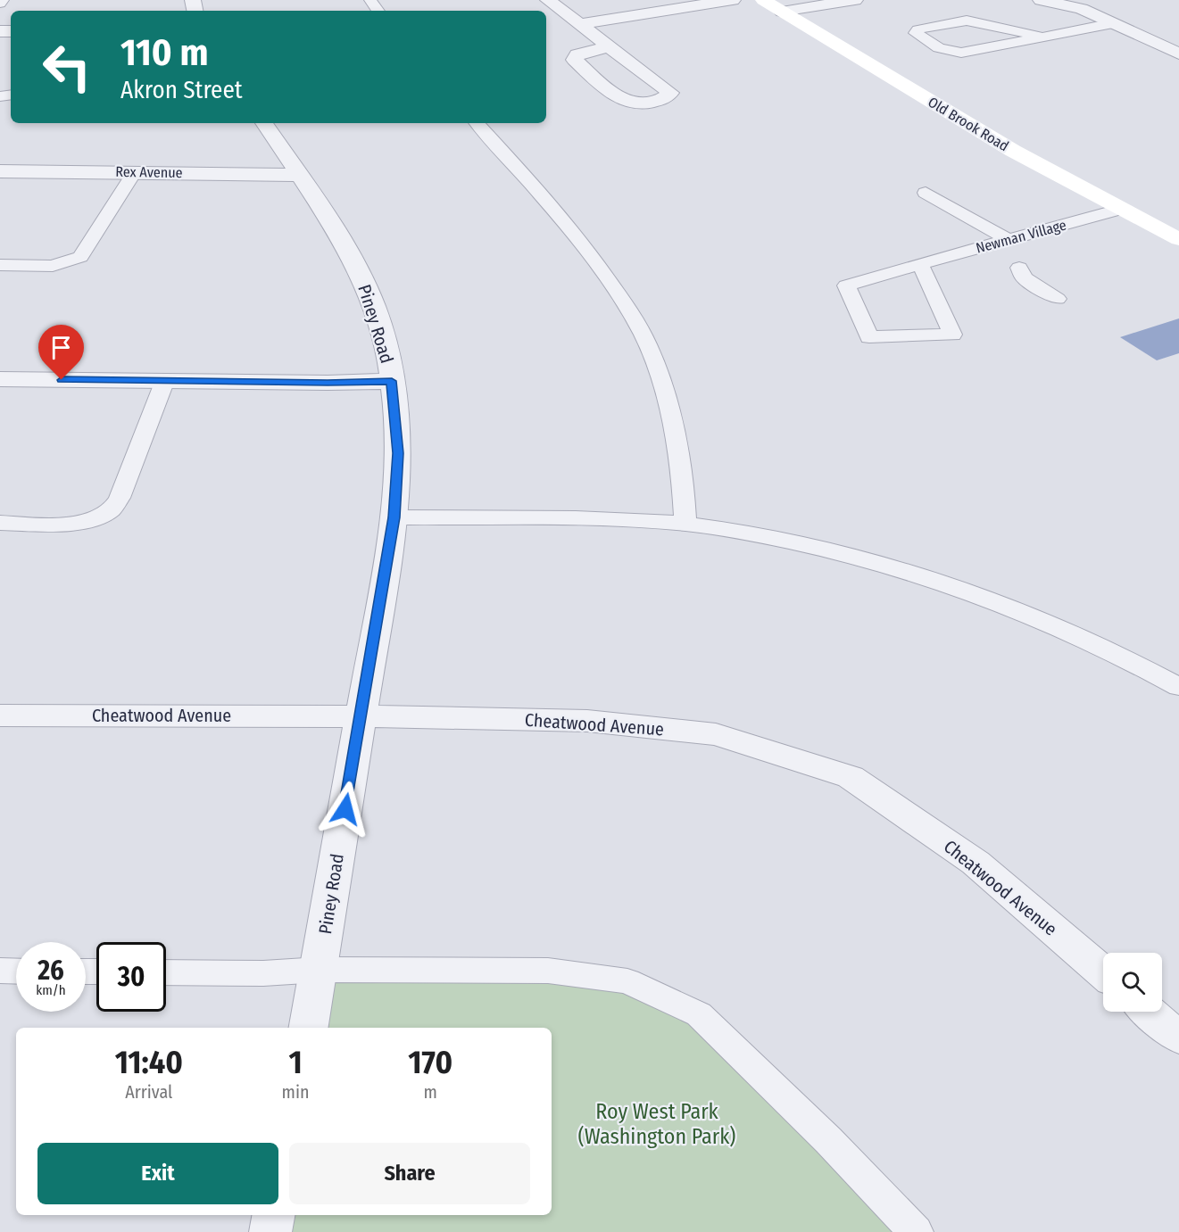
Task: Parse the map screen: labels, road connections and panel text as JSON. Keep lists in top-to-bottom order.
{
  "streets": {
    "street": [
      "Old Brook Road",
      "Rex Avenue",
      "Piney Road",
      "Cheatwood Avenue"
    ],
    "lane": ["Newman Village"]
  },
  "crossings": [
    ["Old Brook Road", "Newman Village"],
    ["Rex Avenue", "Piney Road"],
    ["Piney Road", "Cheatwood Avenue"]
  ],
  "parks": ["Roy West Park (Washington Park)"],
  "page": {
    "turn": ["110 m", "Akron Street"],
    "speed": "26 km/h",
    "limit": "30",
    "eta": [
      "11:40",
      "Arrival",
      "1",
      "min",
      "170",
      "m"
    ],
    "buttons": ["Exit", "Share"]
  }
}
